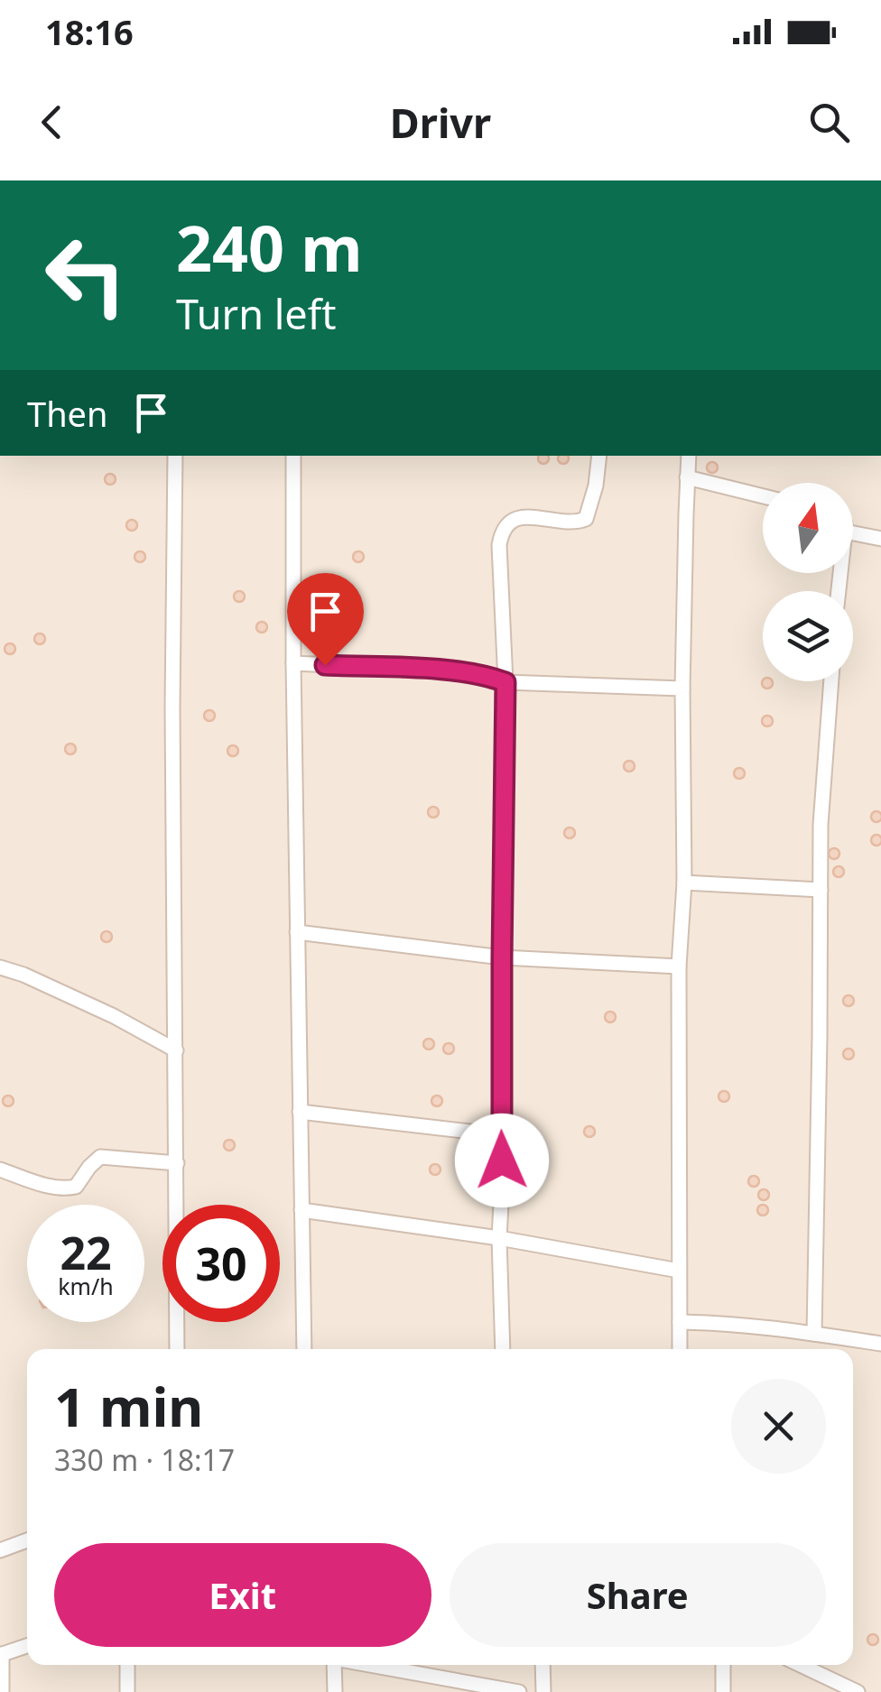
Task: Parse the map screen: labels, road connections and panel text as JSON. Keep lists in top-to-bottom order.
{
  "north": "top",
  "page": {
    "status": "18:16",
    "header": "Drivr",
    "turn": ["240 m", "Turn left"],
    "then": "Then",
    "speed": "22 km/h",
    "limit": "30",
    "heading": ["1 min", "330 m · 18:17"],
    "buttons": ["Exit", "Share"]
  }
}
